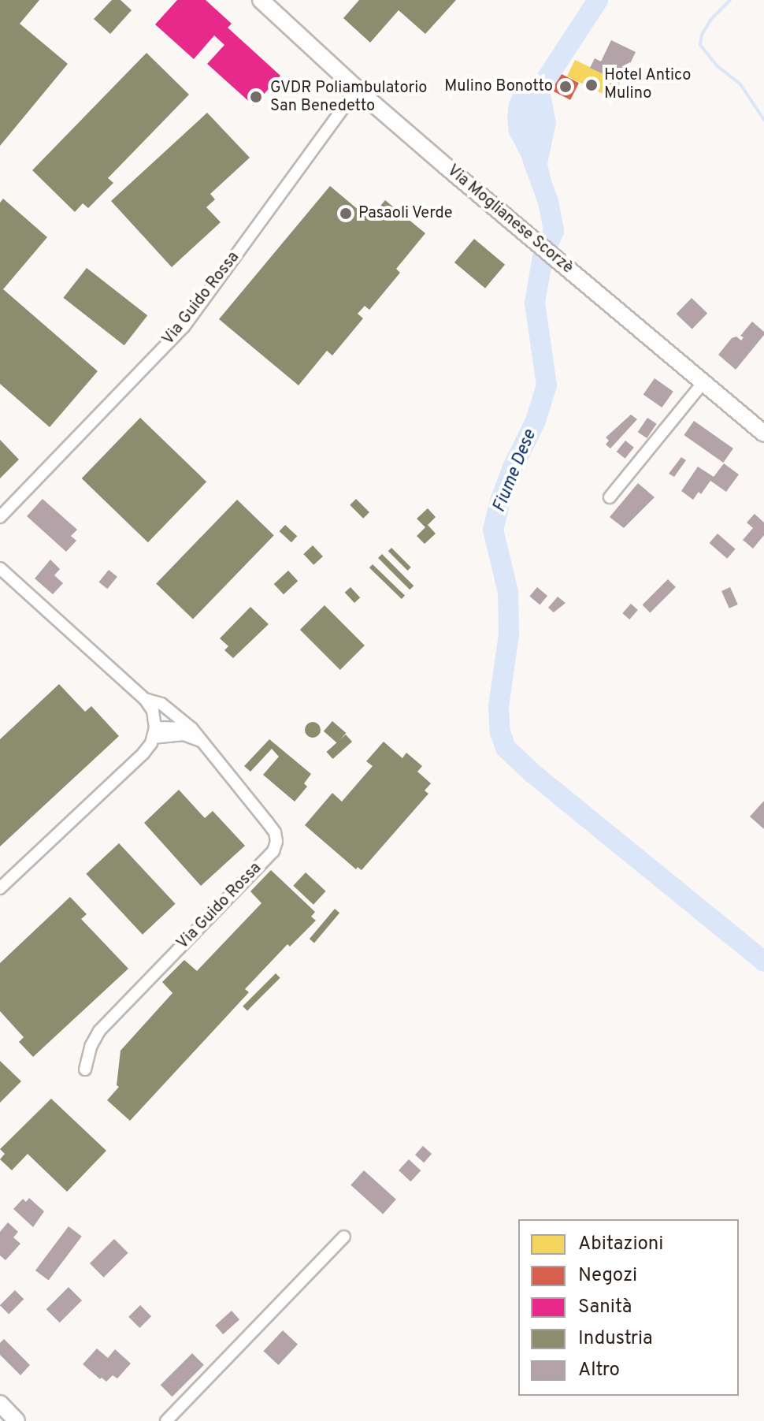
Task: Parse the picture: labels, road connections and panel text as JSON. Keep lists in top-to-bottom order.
{
  "streets": {
    "main road": ["Via Moglianese Scorzè"],
    "street": ["Via Guido Rossa"]
  },
  "crossings": [
    ["Via Moglianese Scorzè", "Via Guido Rossa"]
  ],
  "water": ["Fiume Dese"],
  "places": [
    "Hotel Antico Mulino",
    "Mulino Bonotto",
    "GVDR Poliambulatorio San Benedetto",
    "Pasaoli Verde"
  ],
  "legend": [
    "Abitazioni",
    "Negozi",
    "Sanità",
    "Industria",
    "Altro"
  ]
}
